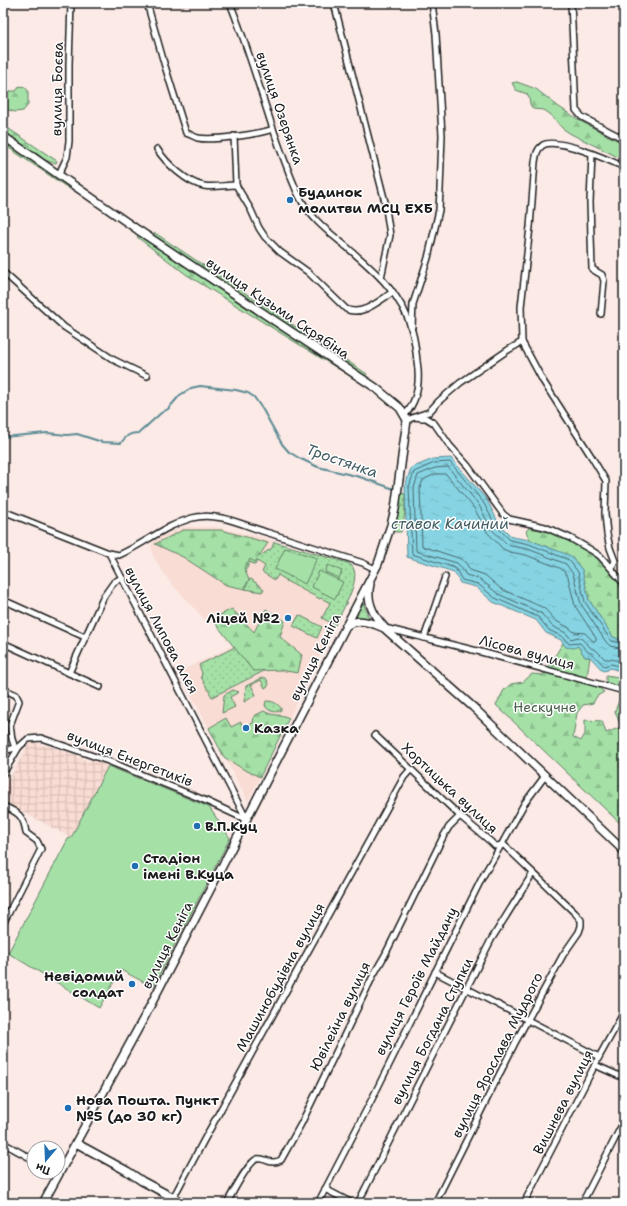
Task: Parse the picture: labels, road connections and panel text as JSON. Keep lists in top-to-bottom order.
{
  "streets": {
    "main road": ["вулиця Кузьми Скрябіна", "вулиця Кеніга"],
    "street": [
      "вулиця Боєва",
      "вулиця Озерянка",
      "вулиця Липова алея",
      "Лісова вулиця",
      "вулиця Енергетиків",
      "Хортицька вулиця",
      "Машинобудівна вулиця",
      "вулиця Героїв Майдану",
      "Ювілейна вулиця",
      "вулиця Богдана Ступки",
      "вулиця Ярослава Мудрого",
      "Вишнева вулиця"
    ]
  },
  "crossings": [
    ["вулиця Боєва", "вулиця Кузьми Скрябіна"],
    ["вулиця Озерянка", "вулиця Кузьми Скрябіна"],
    ["вулиця Липова алея", "вулиця Кеніга"],
    ["вулиця Липова алея", "вулиця Енергетиків"],
    ["вулиця Кеніга", "вулиця Енергетиків"],
    ["Хортицька вулиця", "Машинобудівна вулиця"],
    ["Хортицька вулиця", "вулиця Героїв Майдану"],
    ["Хортицька вулиця", "Ювілейна вулиця"],
    ["Хортицька вулиця", "вулиця Богдана Ступки"],
    ["Хортицька вулиця", "вулиця Ярослава Мудрого"]
  ],
  "water": ["Тростянка", "ставок Качиний"],
  "parks": ["Нескучне"],
  "places": [
    "Будинок молитви МСЦ ЕХБ",
    "Ліцей №2",
    "Казка",
    "В.П.Куц",
    "Стадіон імені В.Куца",
    "Невідомий солдат",
    "Нова Пошта. Пункт №5 (до 30 кг)"
  ],
  "north": "bottom"
}
